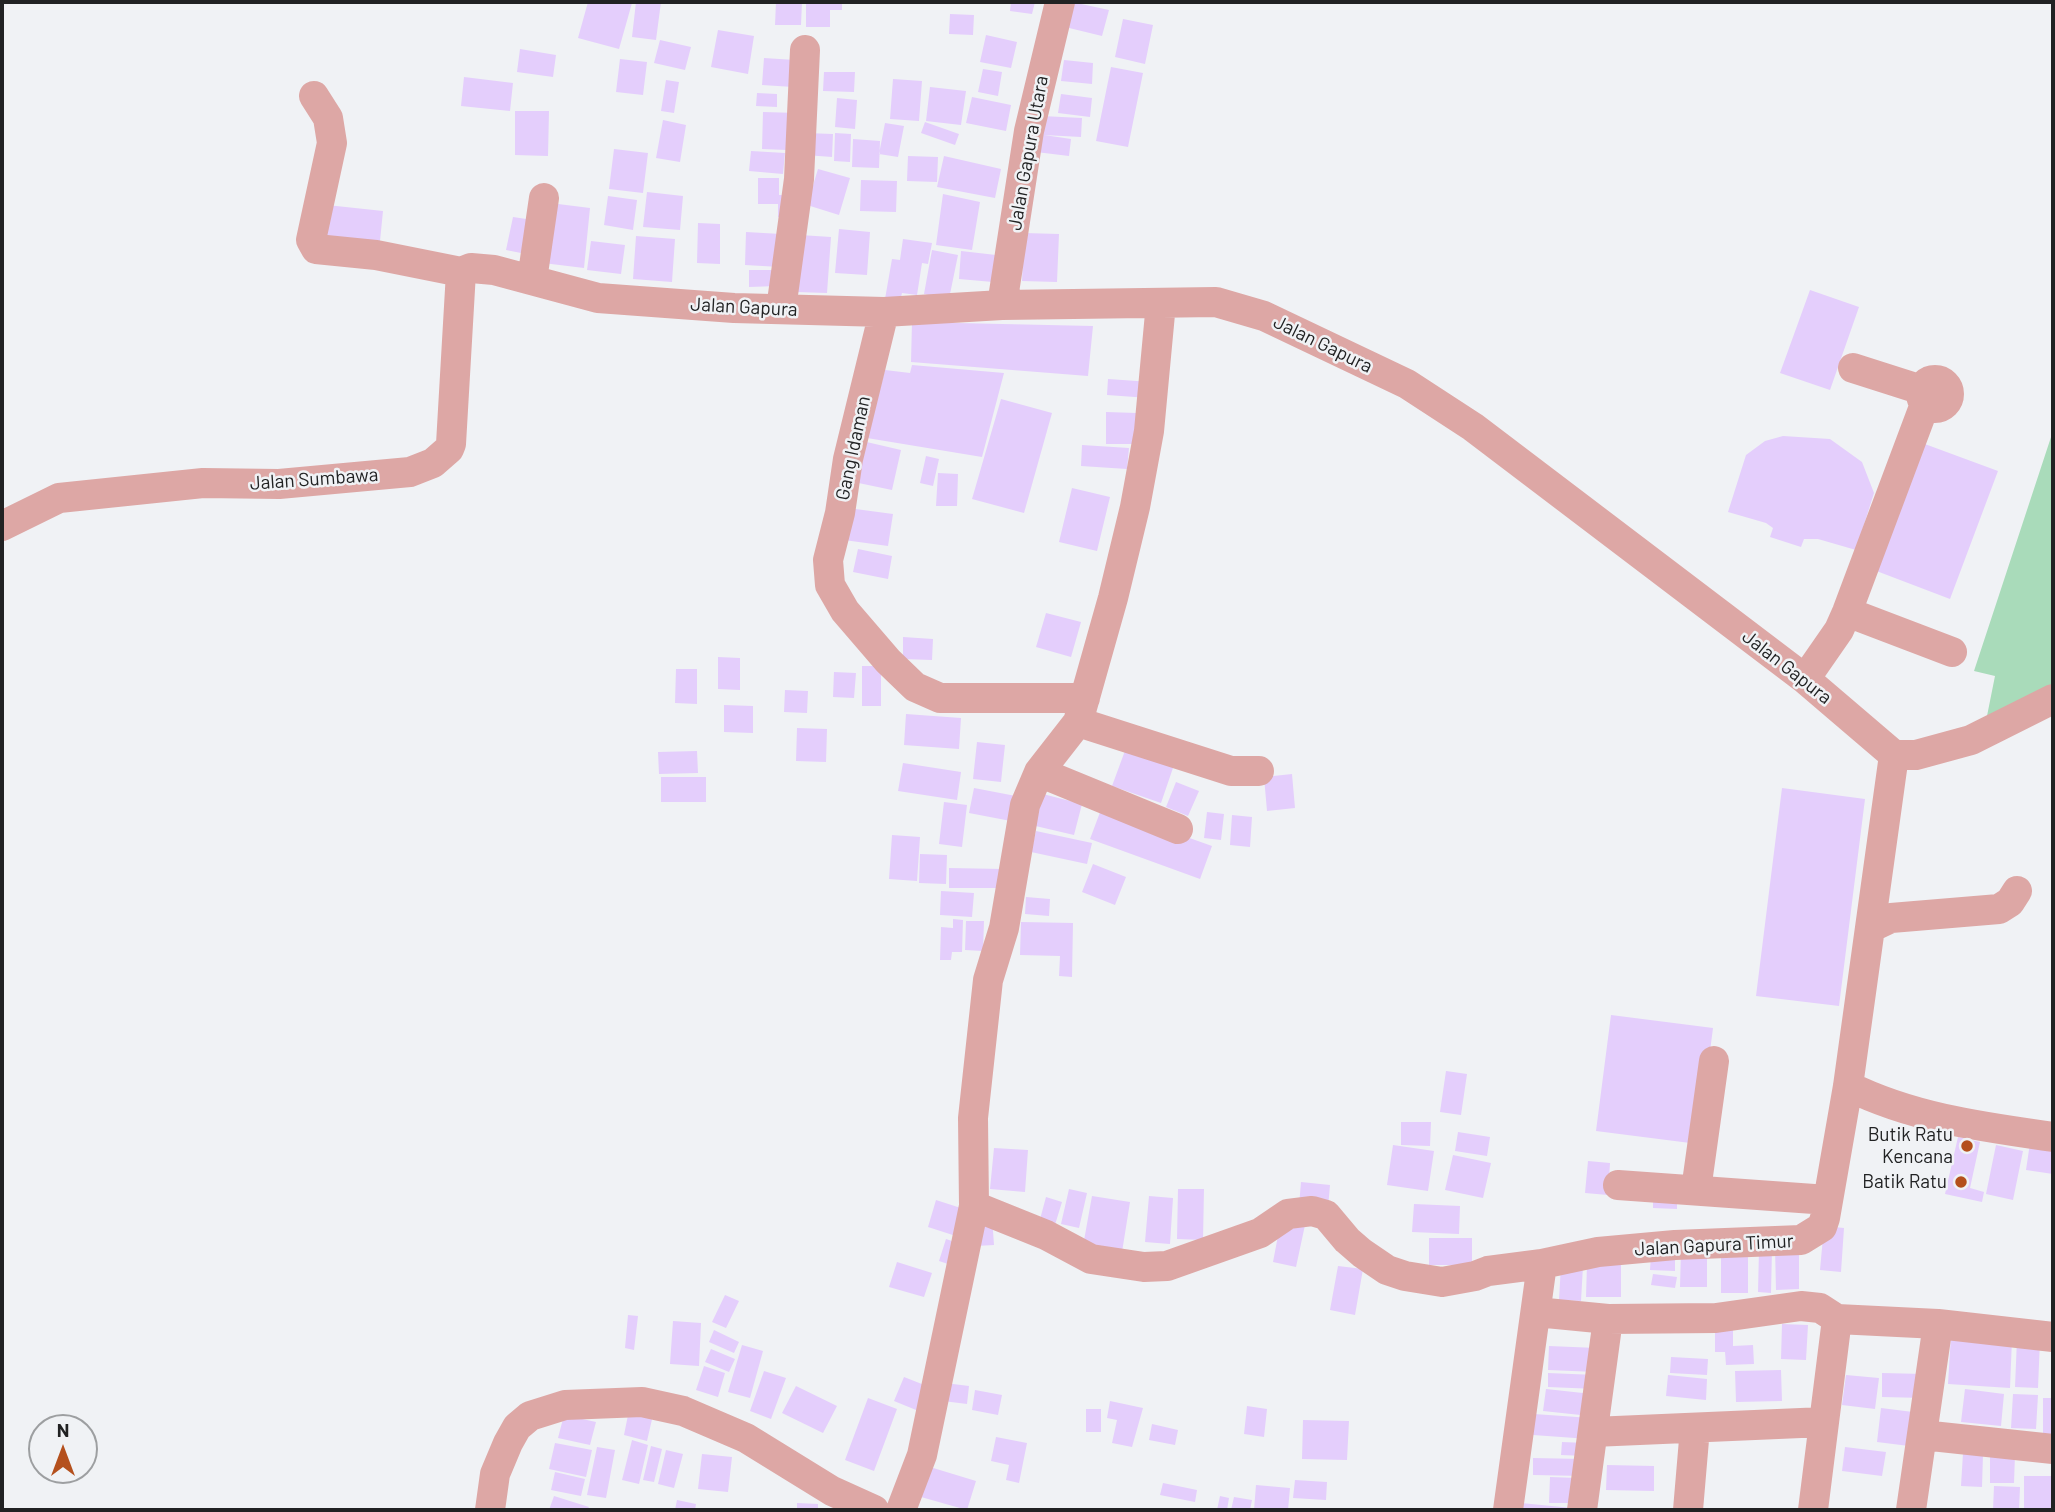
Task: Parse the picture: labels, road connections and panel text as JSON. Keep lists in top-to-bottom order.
{
  "streets": {
    "street": [
      "Jalan Gapura Utara",
      "Jalan Gapura",
      "Gang Idaman",
      "Jalan Sumbawa",
      "Jalan Gapura Timur"
    ]
  },
  "crossings": [
    ["Jalan Gapura Utara", "Jalan Gapura"],
    ["Jalan Gapura", "Gang Idaman"],
    ["Jalan Gapura", "Jalan Sumbawa"],
    ["Jalan Gapura", "Jalan Gapura Timur"]
  ],
  "places": ["Butik Ratu Kencana", "Batik Ratu"],
  "north": "top"
}
